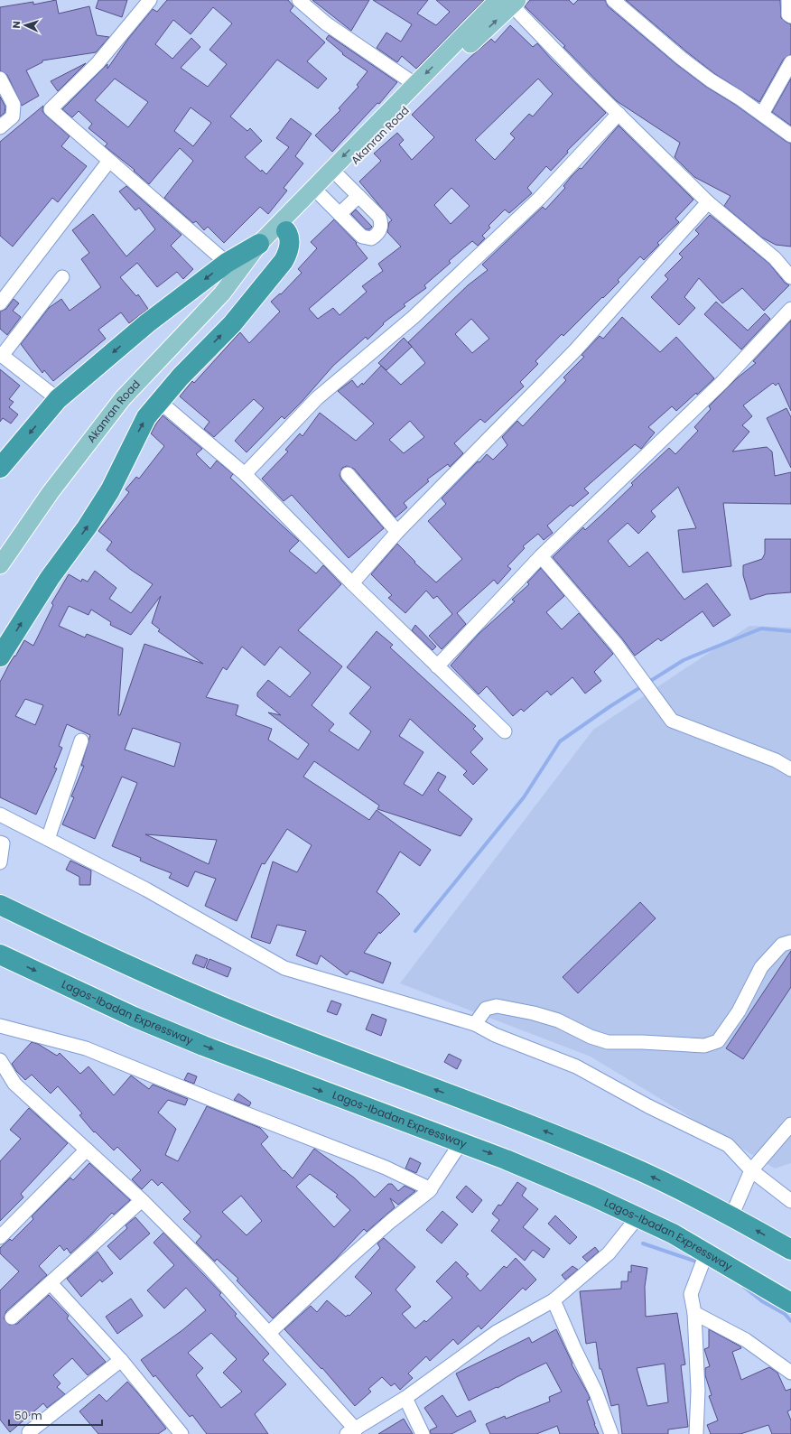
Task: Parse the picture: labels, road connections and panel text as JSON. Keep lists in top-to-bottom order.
{
  "streets": {
    "highway": ["Lagos-Ibadan Expressway"],
    "main road": ["Akanran Road"]
  },
  "scale_bar": "50 m",
  "north": "left"
}
